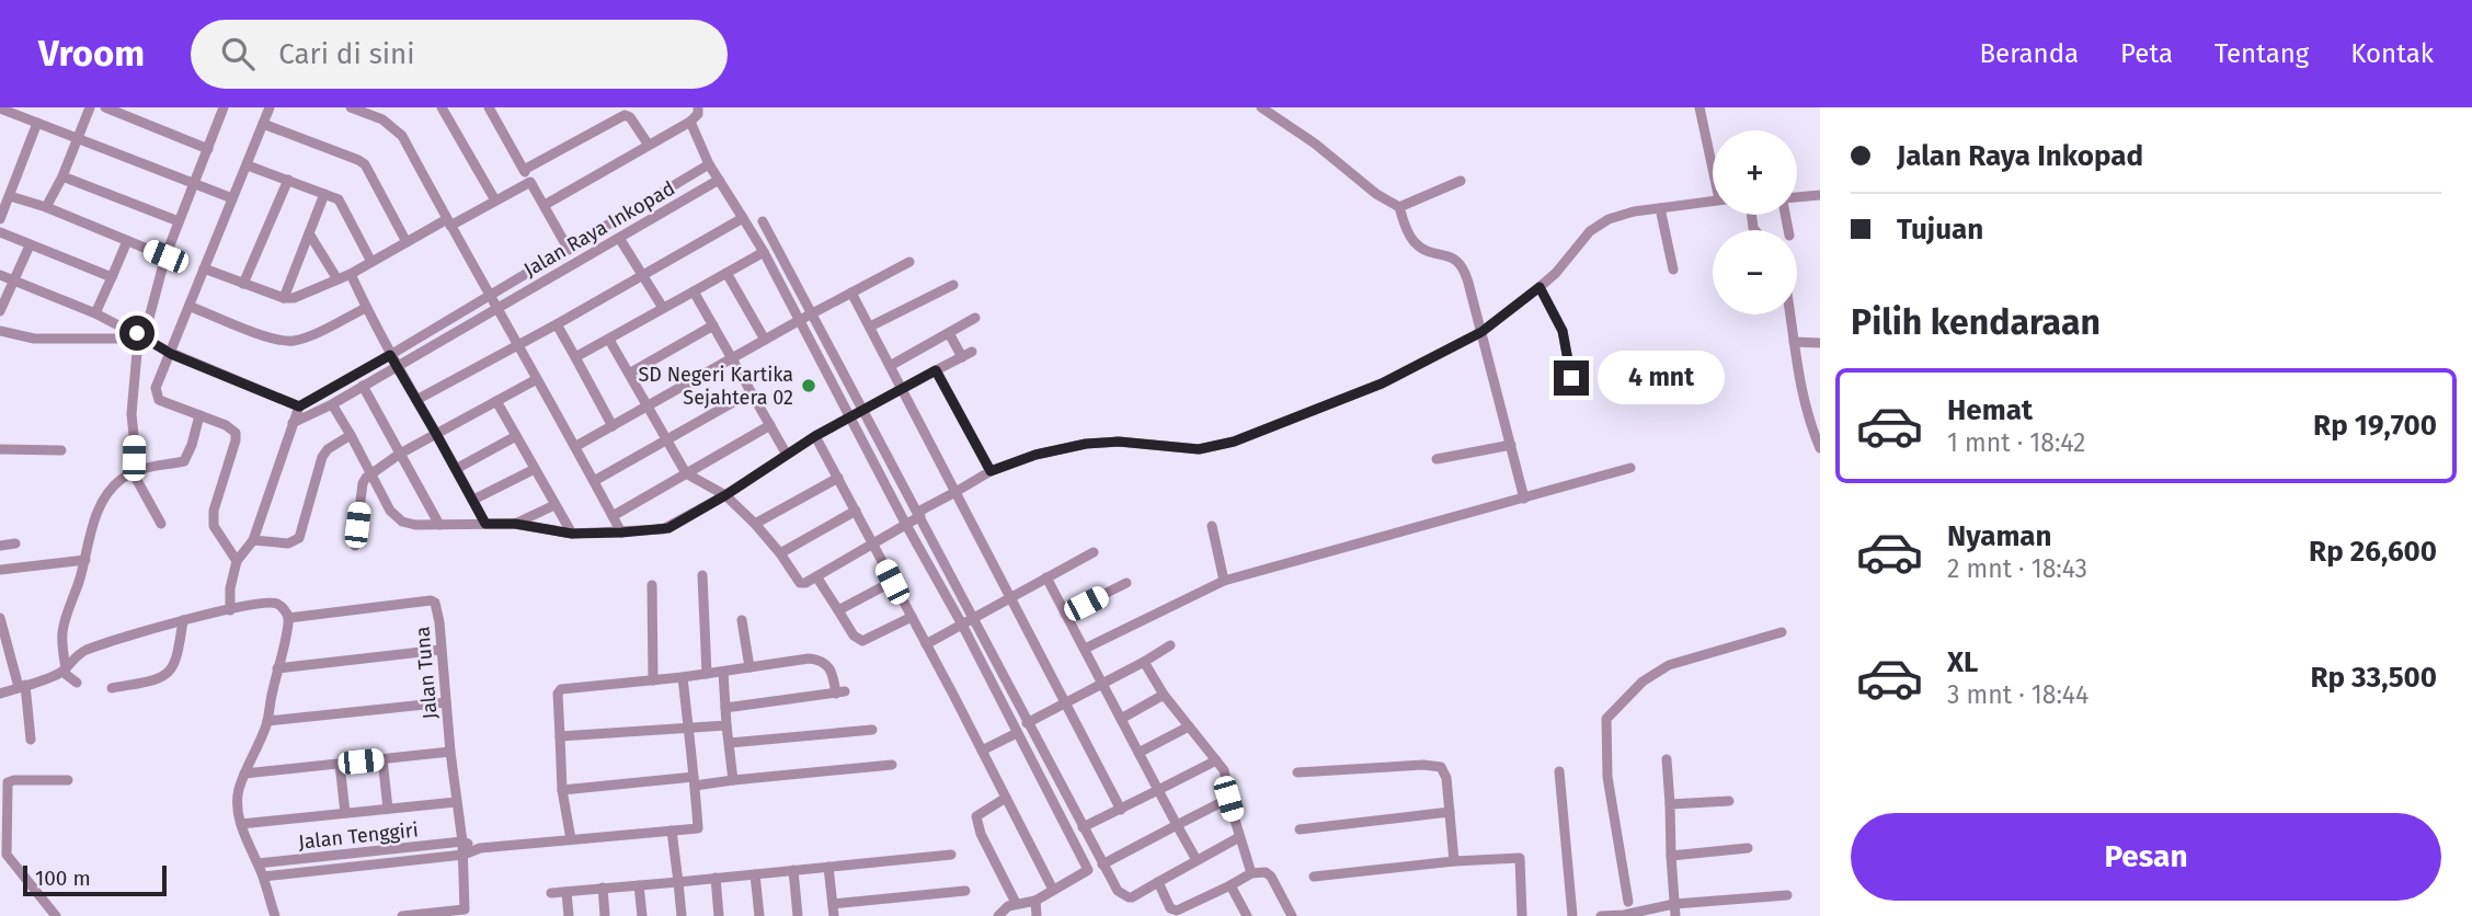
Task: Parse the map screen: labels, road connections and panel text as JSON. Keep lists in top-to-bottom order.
{
  "streets": {
    "street": ["Jalan Raya Inkopad", "Jalan Tuna", "Jalan Tenggiri"]
  },
  "crossings": [
    ["Jalan Tuna", "Jalan Tenggiri"]
  ],
  "places": ["SD Negeri Kartika Sejahtera 02"],
  "scale_bar": "100 m",
  "page": {
    "header": "Vroom",
    "search": "Cari di sini",
    "nav": [
      "Beranda",
      "Peta",
      "Tentang",
      "Kontak"
    ],
    "banner": ["Jalan Raya Inkopad", "Tujuan"],
    "map_buttons": ["+", "−"],
    "heading": "Pilih kendaraan",
    "bubble": "4 mnt",
    "list": [
      {
        "name": "Hemat",
        "note": "1 mnt · 18:42",
        "value": "Rp 19,700"
      },
      {
        "name": "Nyaman",
        "note": "2 mnt · 18:43",
        "value": "Rp 26,600"
      },
      {
        "name": "XL",
        "note": "3 mnt · 18:44",
        "value": "Rp 33,500"
      }
    ],
    "buttons": "Pesan",
    "scale": "100 m"
  }
}
